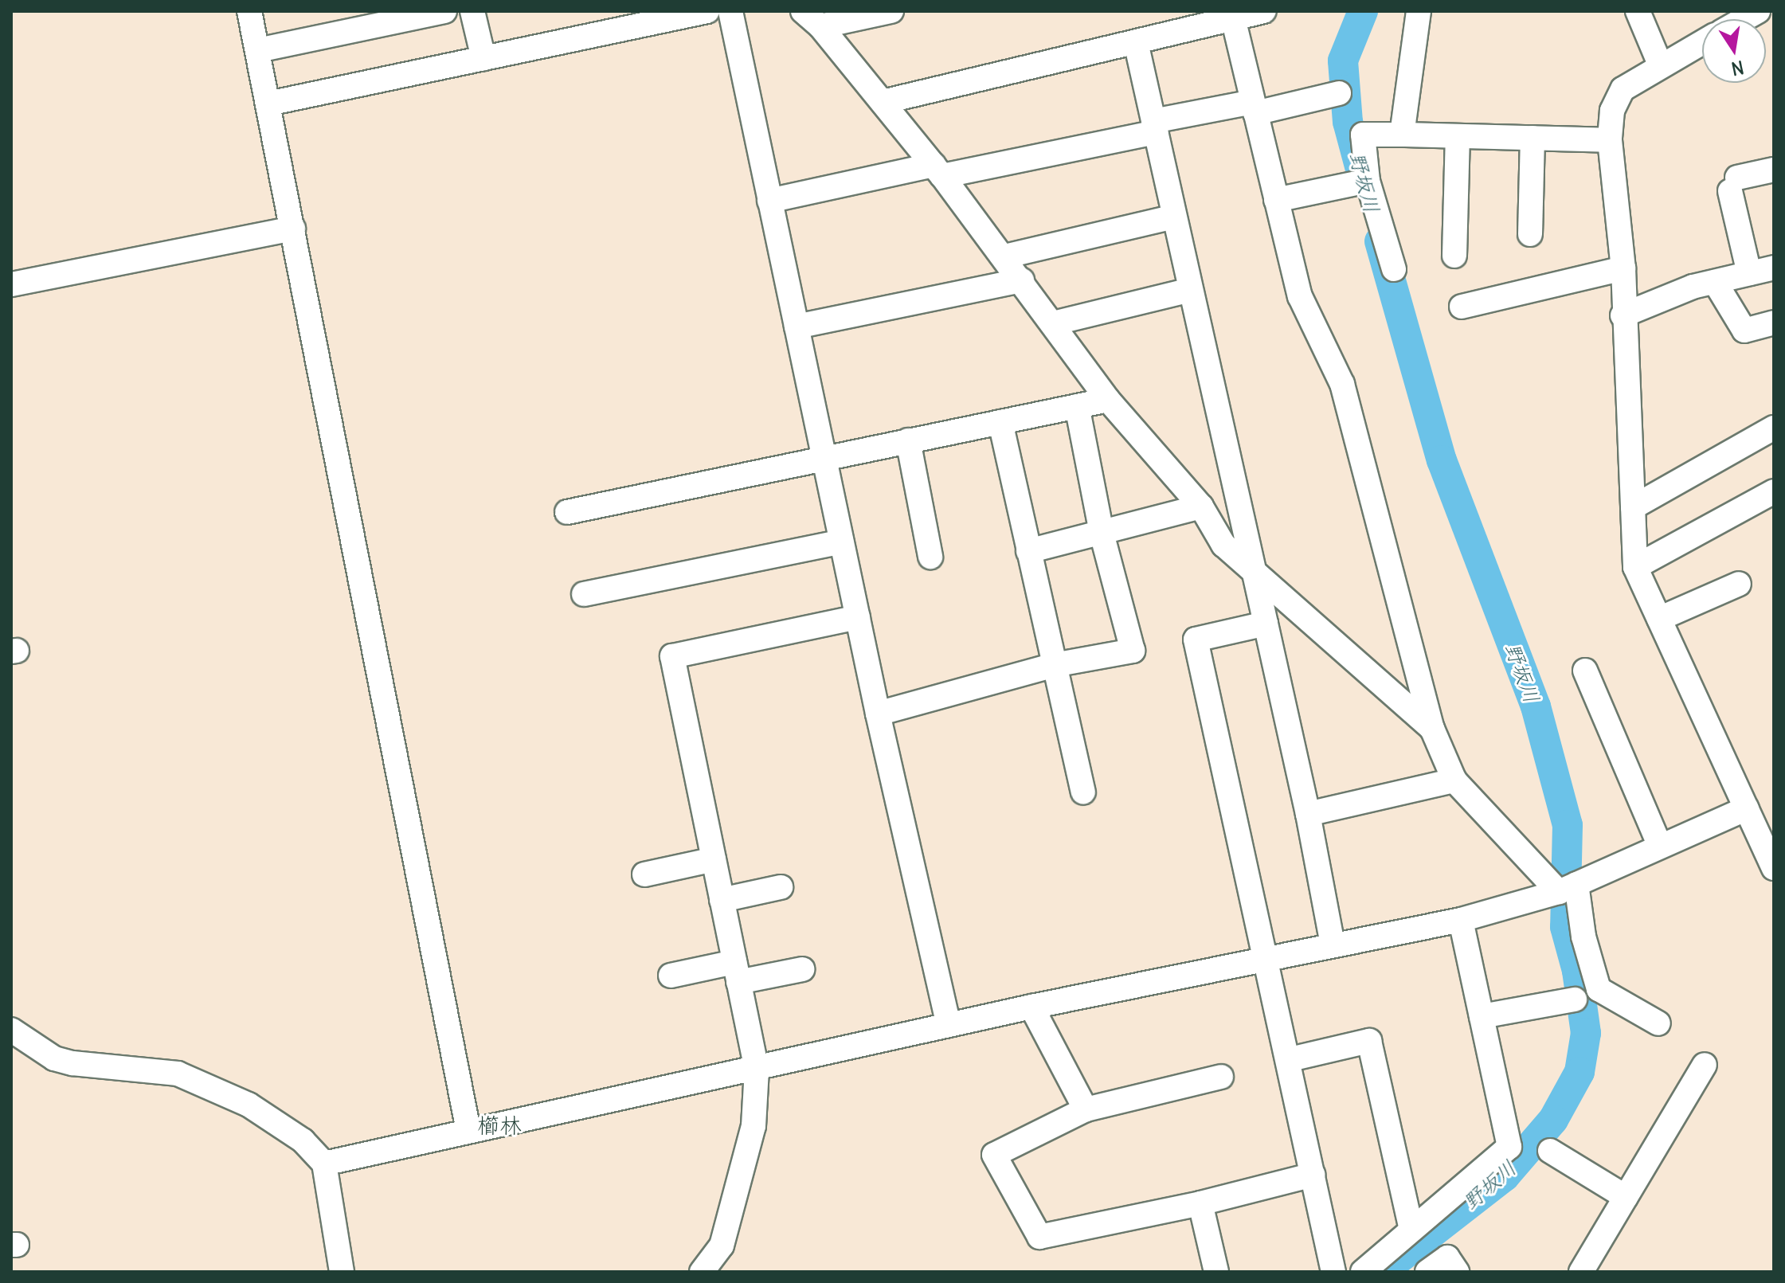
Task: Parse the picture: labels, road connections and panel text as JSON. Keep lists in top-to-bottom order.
{
  "districts": ["櫛林"],
  "water": ["野坂川"],
  "north": "bottom"
}
